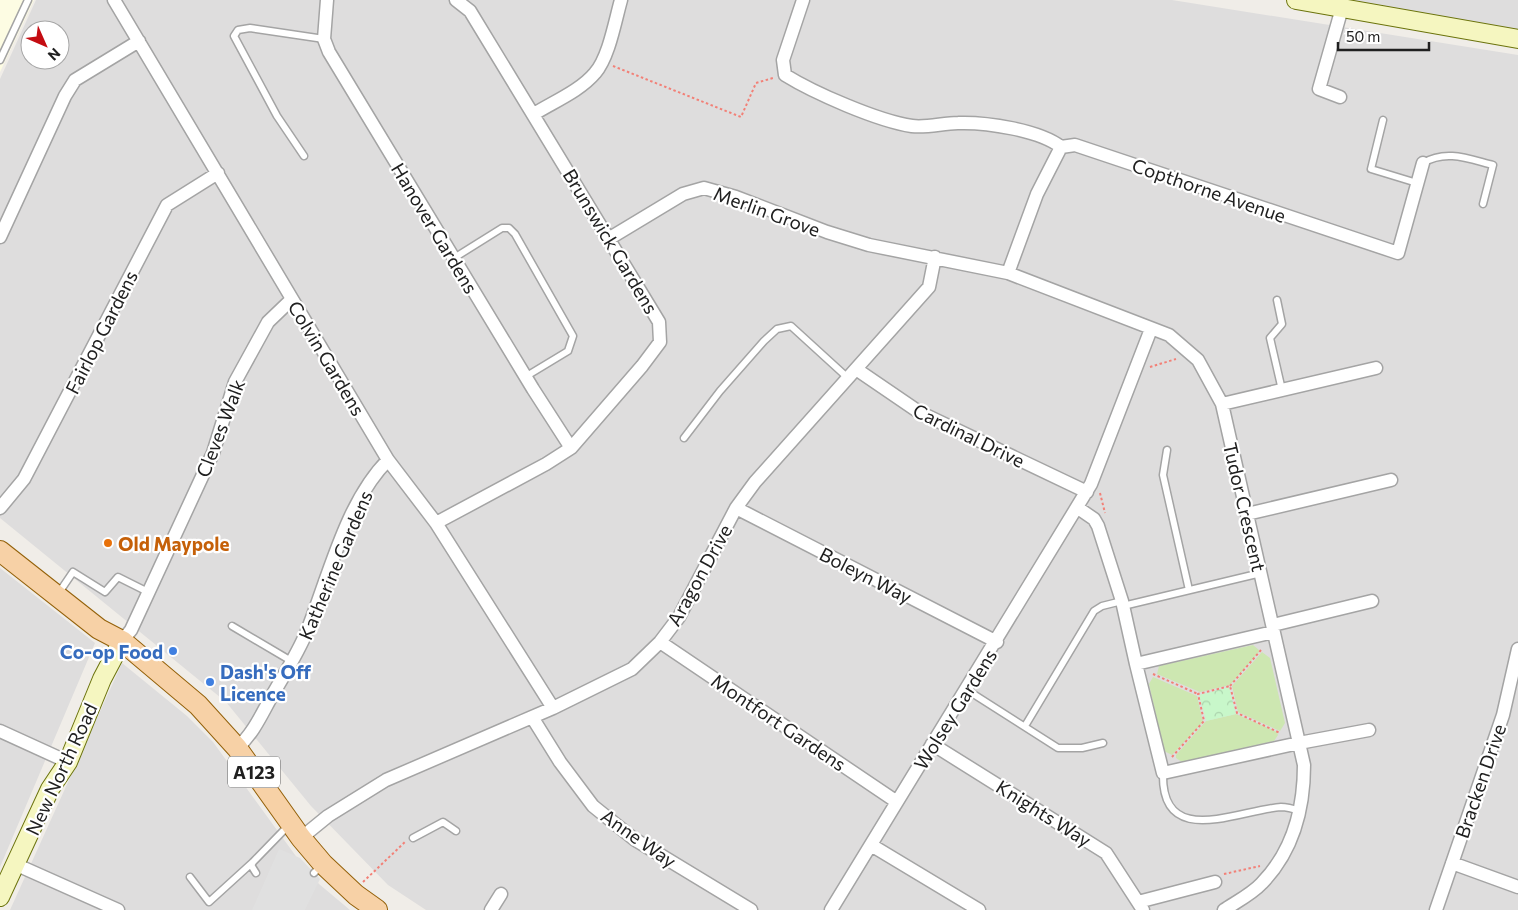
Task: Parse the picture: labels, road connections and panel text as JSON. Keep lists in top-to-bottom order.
{
  "streets": {
    "main road": ["A123"],
    "street": [
      "Copthorne Avenue",
      "Merlin Grove",
      "Hanover Gardens",
      "Brunswick Gardens",
      "Fairlop Gardens",
      "Colvin Gardens",
      "Cleves Walk",
      "Cardinal Drive",
      "Tudor Crescent",
      "Katherine Gardens",
      "Aragon Drive",
      "Boleyn Way",
      "Wolsey Gardens",
      "Montfort Gardens",
      "New North Road",
      "Bracken Drive",
      "Knights Way",
      "Anne Way"
    ]
  },
  "crossings": [
    ["Merlin Grove", "Brunswick Gardens"],
    ["Merlin Grove", "Tudor Crescent"],
    ["Merlin Grove", "Aragon Drive"],
    ["Hanover Gardens", "Brunswick Gardens"],
    ["Brunswick Gardens", "Colvin Gardens"],
    ["Fairlop Gardens", "Colvin Gardens"],
    ["Colvin Gardens", "Cleves Walk"],
    ["Colvin Gardens", "Katherine Gardens"],
    ["Colvin Gardens", "Aragon Drive"],
    ["Cleves Walk", "New North Road"],
    ["Cleves Walk", "A123"],
    ["Cardinal Drive", "Aragon Drive"],
    ["Cardinal Drive", "Wolsey Gardens"],
    ["Tudor Crescent", "Aragon Drive"],
    ["Tudor Crescent", "Wolsey Gardens"],
    ["Katherine Gardens", "A123"],
    ["Aragon Drive", "Boleyn Way"],
    ["Aragon Drive", "Montfort Gardens"],
    ["Aragon Drive", "A123"],
    ["Aragon Drive", "Anne Way"],
    ["Boleyn Way", "Wolsey Gardens"],
    ["Wolsey Gardens", "Montfort Gardens"],
    ["Wolsey Gardens", "Knights Way"],
    ["New North Road", "A123"]
  ],
  "places": ["Old Maypole", "Co-op Food", "Dash's Off Licence"],
  "scale_bar": "50 m",
  "north": "bottom right"
}
